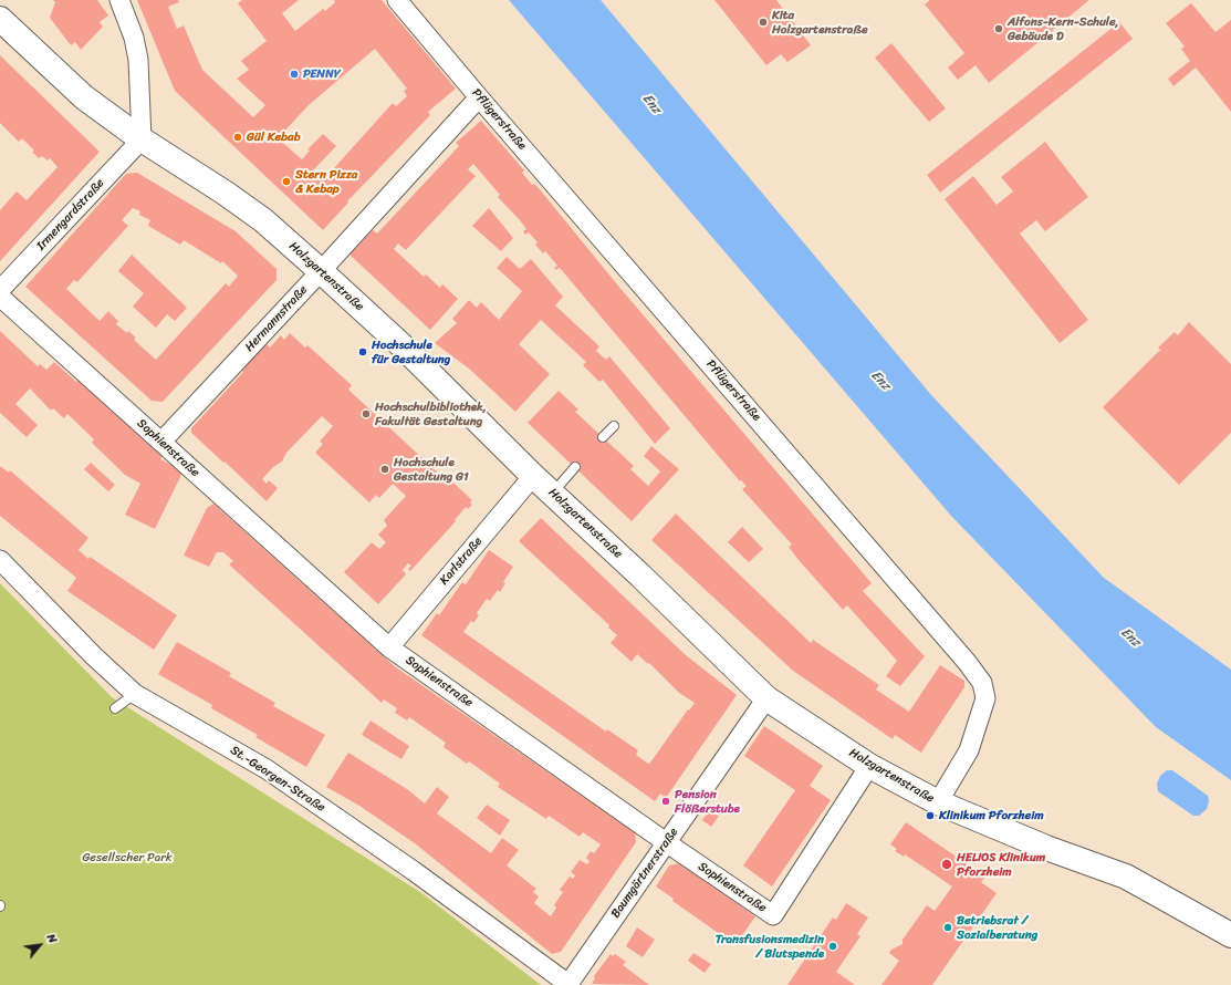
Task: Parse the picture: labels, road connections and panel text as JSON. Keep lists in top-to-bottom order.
{
  "streets": {
    "main road": ["Holzgartenstraße"],
    "street": [
      "Pflügerstraße",
      "Irmengardstraße",
      "Hermannstraße",
      "Sophienstraße",
      "Karlstraße",
      "St.-Georgen-Straße",
      "Baumgärtnerstraße"
    ]
  },
  "crossings": [
    ["Pflügerstraße", "Holzgartenstraße"],
    ["Pflügerstraße", "Hermannstraße"],
    ["Irmengardstraße", "Holzgartenstraße"],
    ["Holzgartenstraße", "Hermannstraße"],
    ["Holzgartenstraße", "Sophienstraße"],
    ["Holzgartenstraße", "Karlstraße"],
    ["Holzgartenstraße", "Baumgärtnerstraße"],
    ["Hermannstraße", "Sophienstraße"],
    ["Sophienstraße", "Karlstraße"],
    ["Sophienstraße", "Baumgärtnerstraße"],
    ["St.-Georgen-Straße", "Baumgärtnerstraße"]
  ],
  "water": ["Enz"],
  "parks": ["Gesellscher Park"],
  "places": [
    "Kita Holzgartenstraße",
    "Alfons-Kern-Schule, Gebäude D",
    "PENNY",
    "Gül Kebab",
    "Stern Pizza & Kebap",
    "Hochschule für Gestaltung",
    "Hochschulbibliothek, Fakultät Gestaltung",
    "Hochschule Gestaltung G1",
    "Pension Flößerstube",
    "Klinikum Pforzheim",
    "HELIOS Klinikum Pforzheim",
    "Betriebsrat / Sozialberatung",
    "Transfusionsmedizin / Blutspende"
  ],
  "north": "top right"
}
